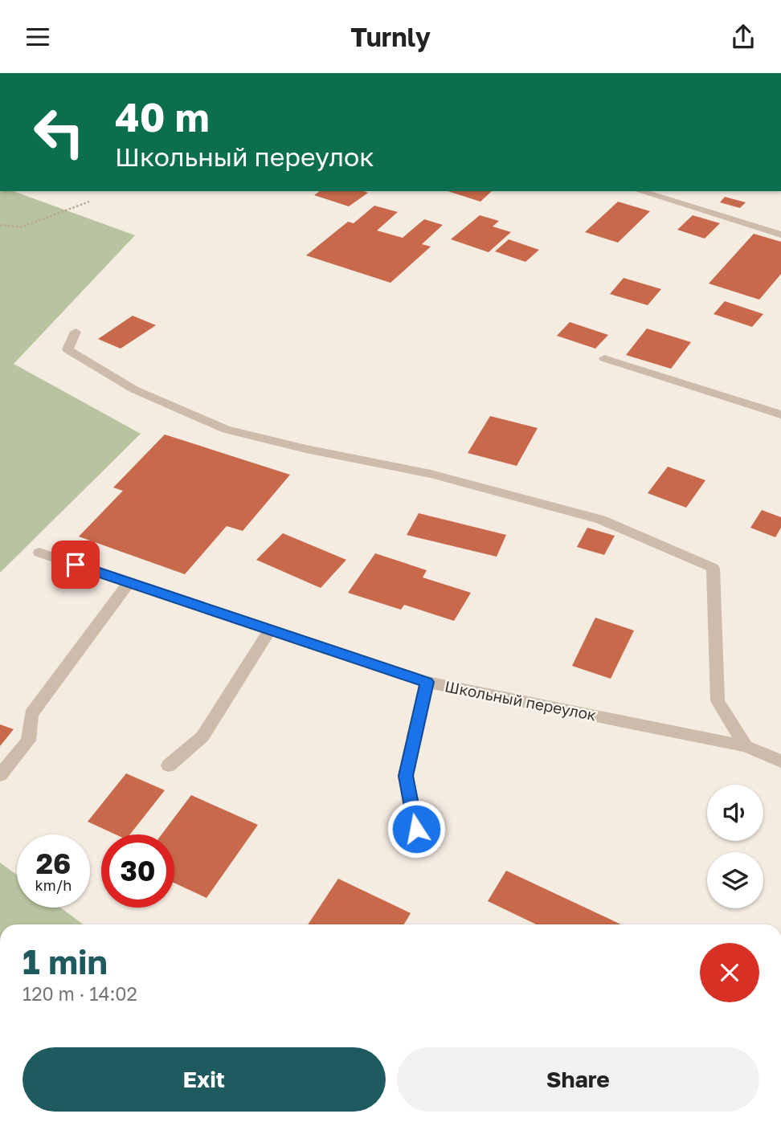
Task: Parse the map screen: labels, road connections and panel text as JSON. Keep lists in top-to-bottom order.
{
  "streets": {
    "street": ["Школьный переулок"]
  },
  "page": {
    "header": "Turnly",
    "turn": ["40 m", "Школьный переулок"],
    "speed": "26 km/h",
    "limit": "30",
    "heading": ["1 min", "120 m · 14:02"],
    "buttons": ["Exit", "Share"]
  }
}
